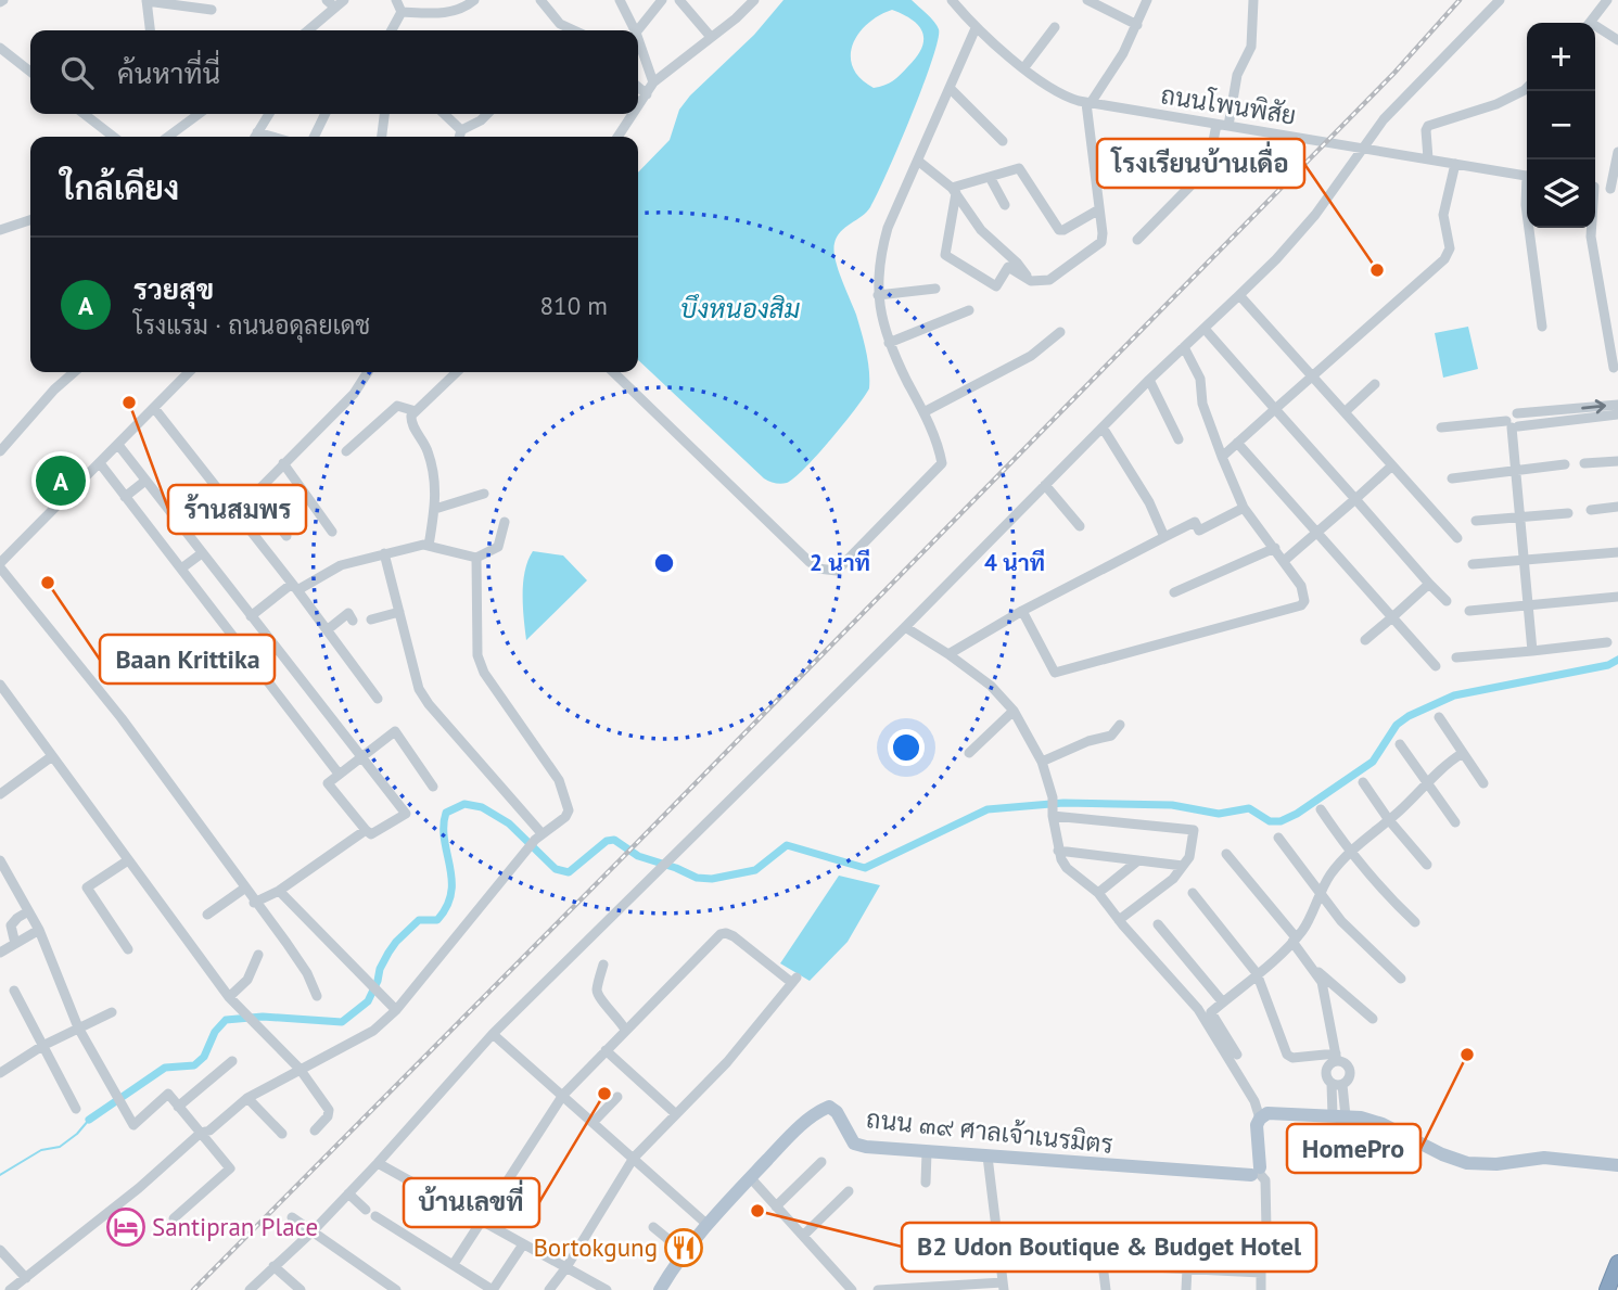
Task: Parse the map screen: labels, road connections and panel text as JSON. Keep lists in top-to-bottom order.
{
  "streets": {
    "main road": ["ถนน ๓๙ ศาลเจ้าเนรมิตร"],
    "street": ["ถนนโพนพิสัย"]
  },
  "water": ["บึงหนองสิม"],
  "places": {
    "other": [
      "โรงเรียนบ้านเดื่อ",
      "ร้านสมพร",
      "Baan Krittika",
      "HomePro",
      "บ้านเลขที่",
      "B2 Udon Boutique & Budget Hotel"
    ],
    "hotel": ["Santipran Place"],
    "restaurant": ["Bortokgung"]
  },
  "page": {
    "map_buttons": ["+", "−"],
    "search": "ค้นหาที่นี่",
    "heading": "ใกล้เคียง",
    "list": [
      {
        "mark": "A",
        "name": "รวยสุข",
        "note": "โรงแรม · ถนนอดุลยเดช",
        "value": "810 m"
      }
    ],
    "pins": "A"
  },
  "rings": ["2 นาที", "4 นาที"]
}
